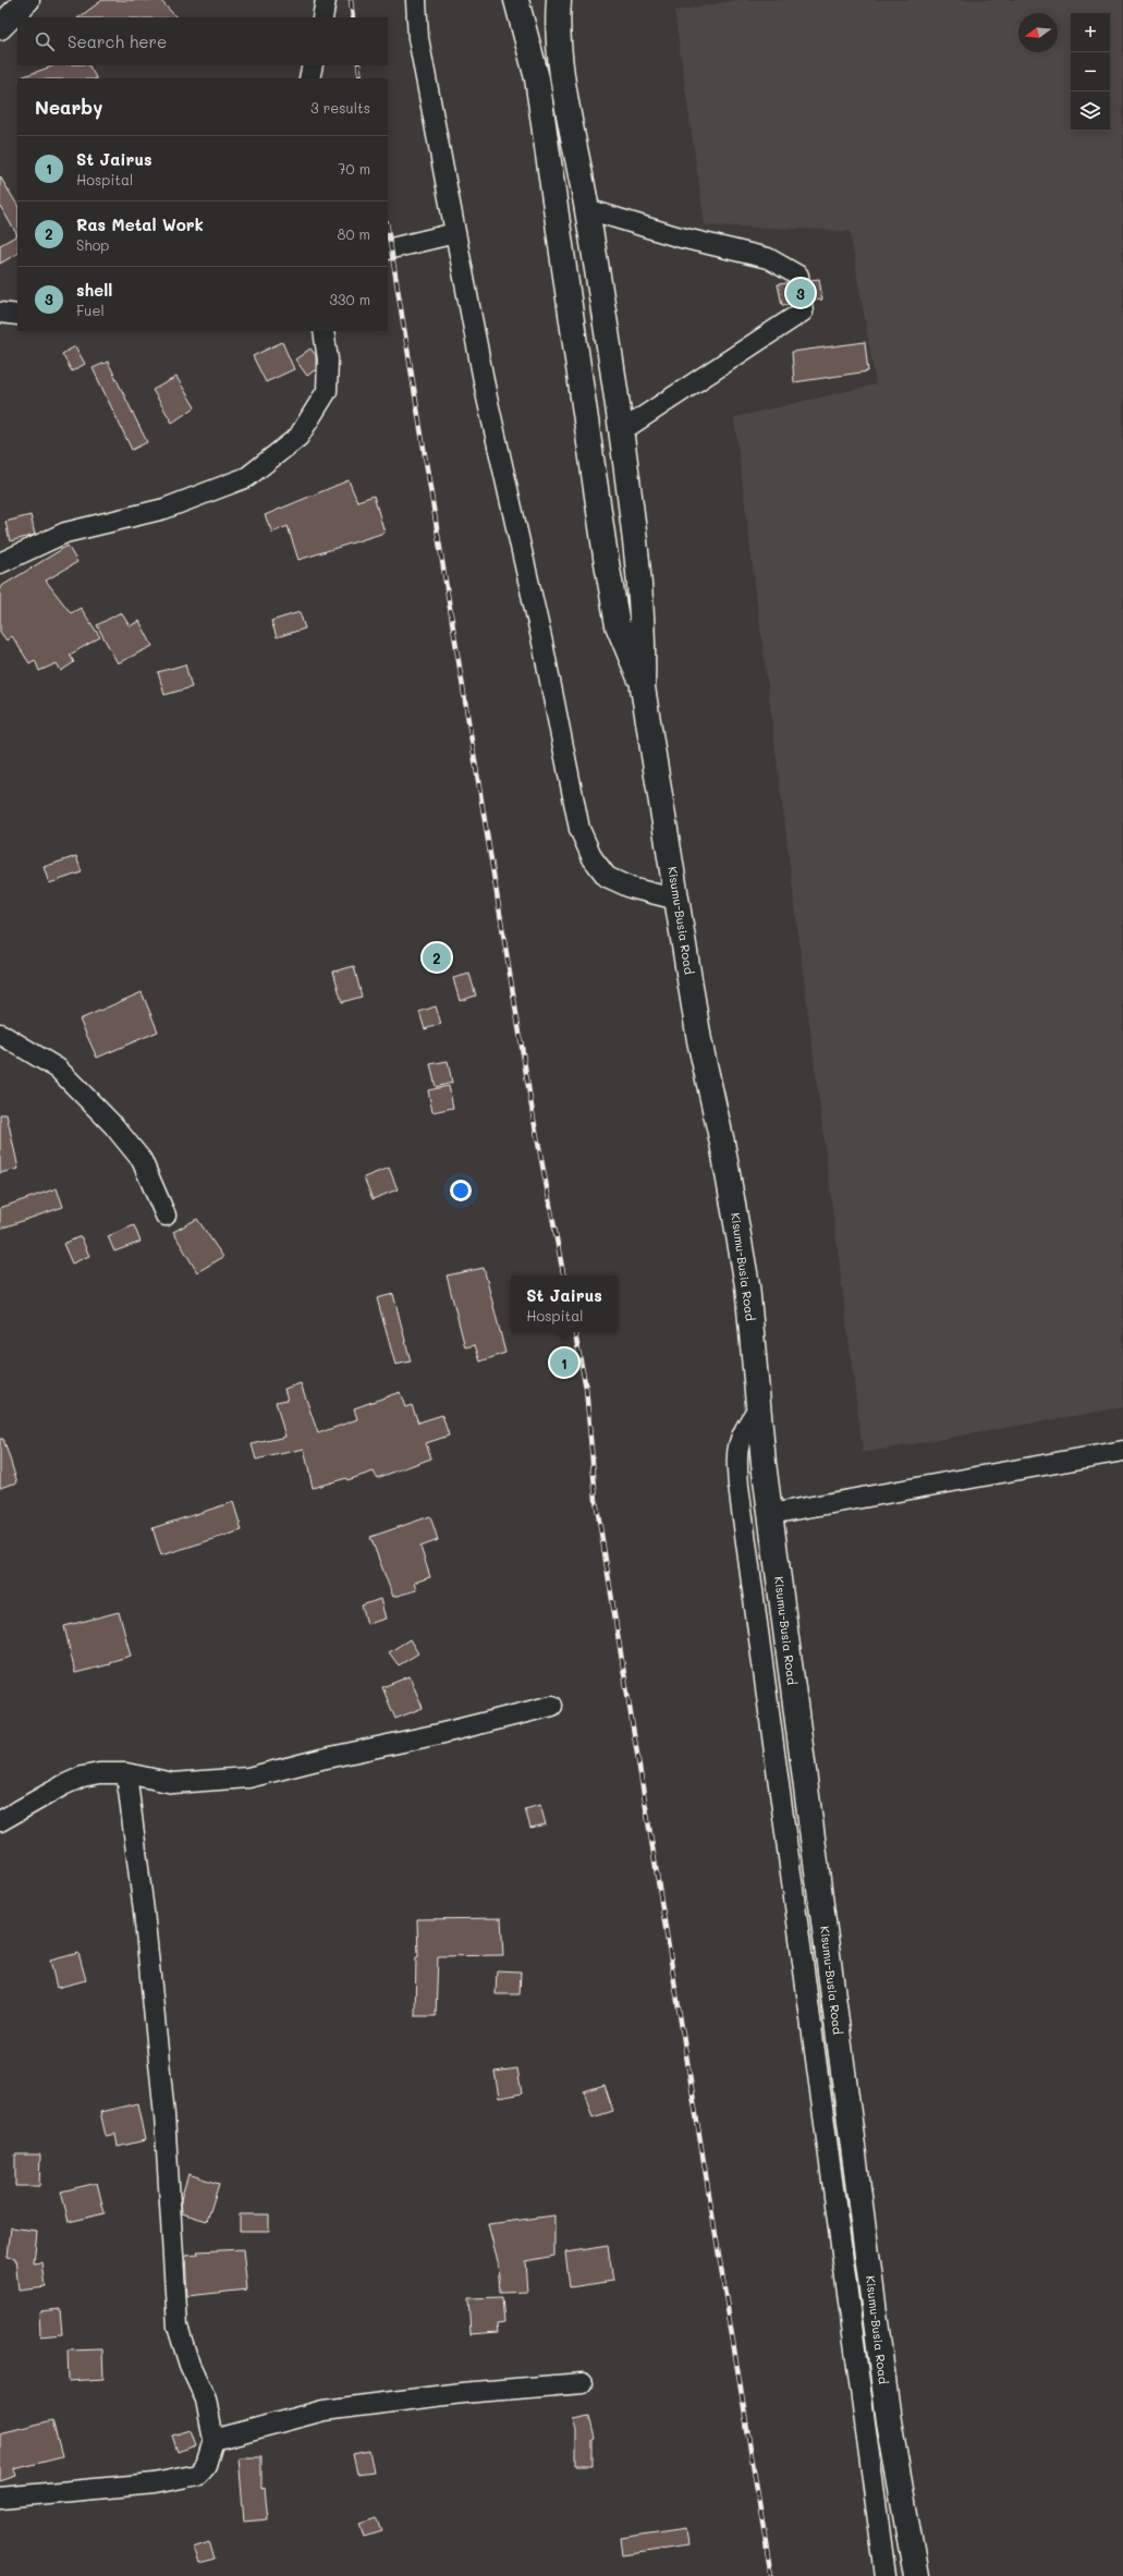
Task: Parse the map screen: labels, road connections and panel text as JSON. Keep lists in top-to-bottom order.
{
  "streets": {
    "highway": ["Kisumu-Busia Road"]
  },
  "north": "left",
  "page": {
    "map_buttons": ["+", "−"],
    "search": "Search here",
    "heading": ["Nearby", "3 results"],
    "list": [
      {
        "mark": "1",
        "name": "St Jairus",
        "note": "Hospital",
        "value": "70 m"
      },
      {
        "mark": "2",
        "name": "Ras Metal Work",
        "note": "Shop",
        "value": "80 m"
      },
      {
        "mark": "3",
        "name": "shell",
        "note": "Fuel",
        "value": "330 m"
      }
    ],
    "pins": ["3", "2", "1"],
    "popup": ["St Jairus", "Hospital"]
  }
}
